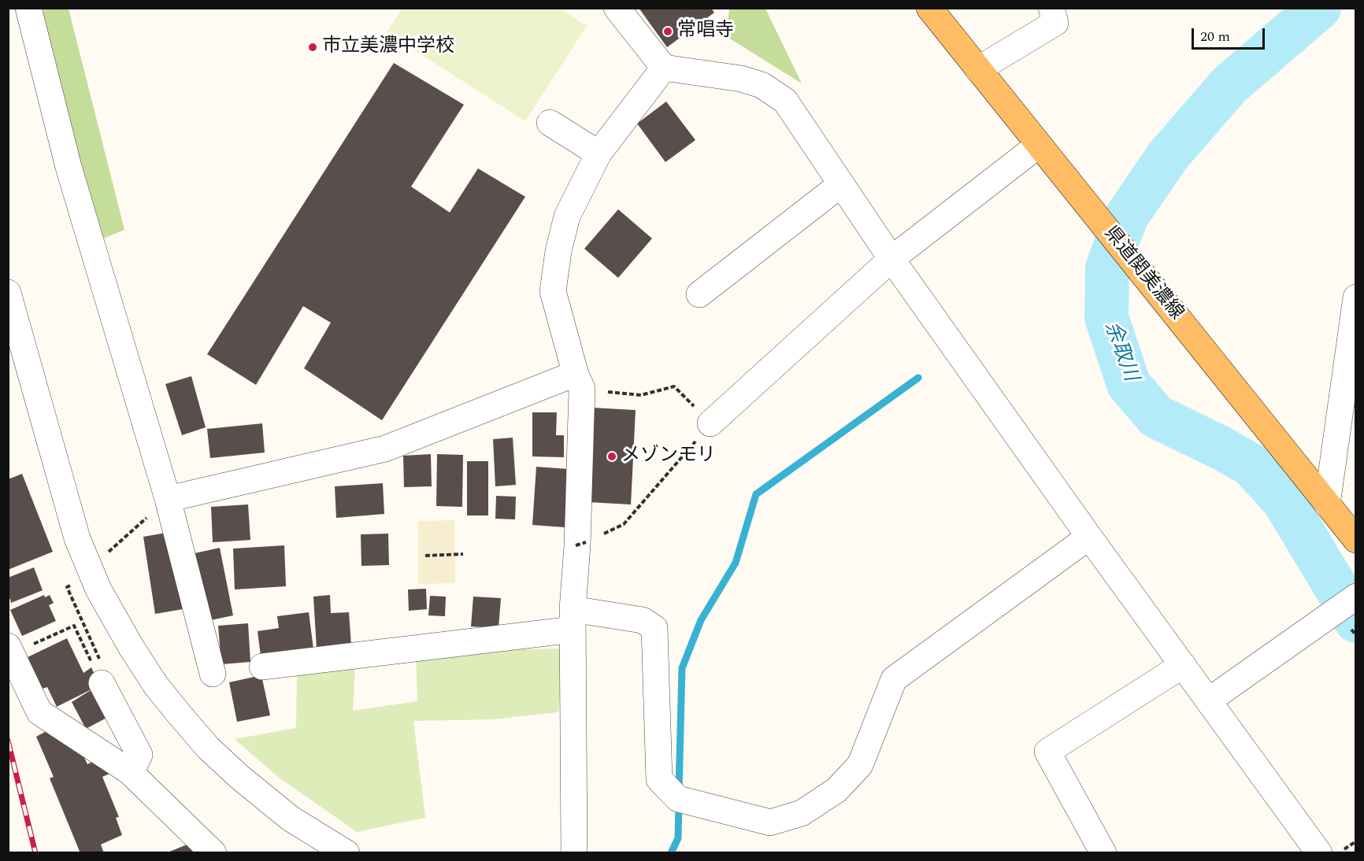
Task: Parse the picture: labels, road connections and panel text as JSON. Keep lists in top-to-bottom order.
{
  "streets": {
    "main road": ["県道関美濃線"]
  },
  "water": ["余取川"],
  "places": ["常唱寺", "市立美濃中学校", "メゾンモリ"],
  "scale_bar": "20 m"
}
